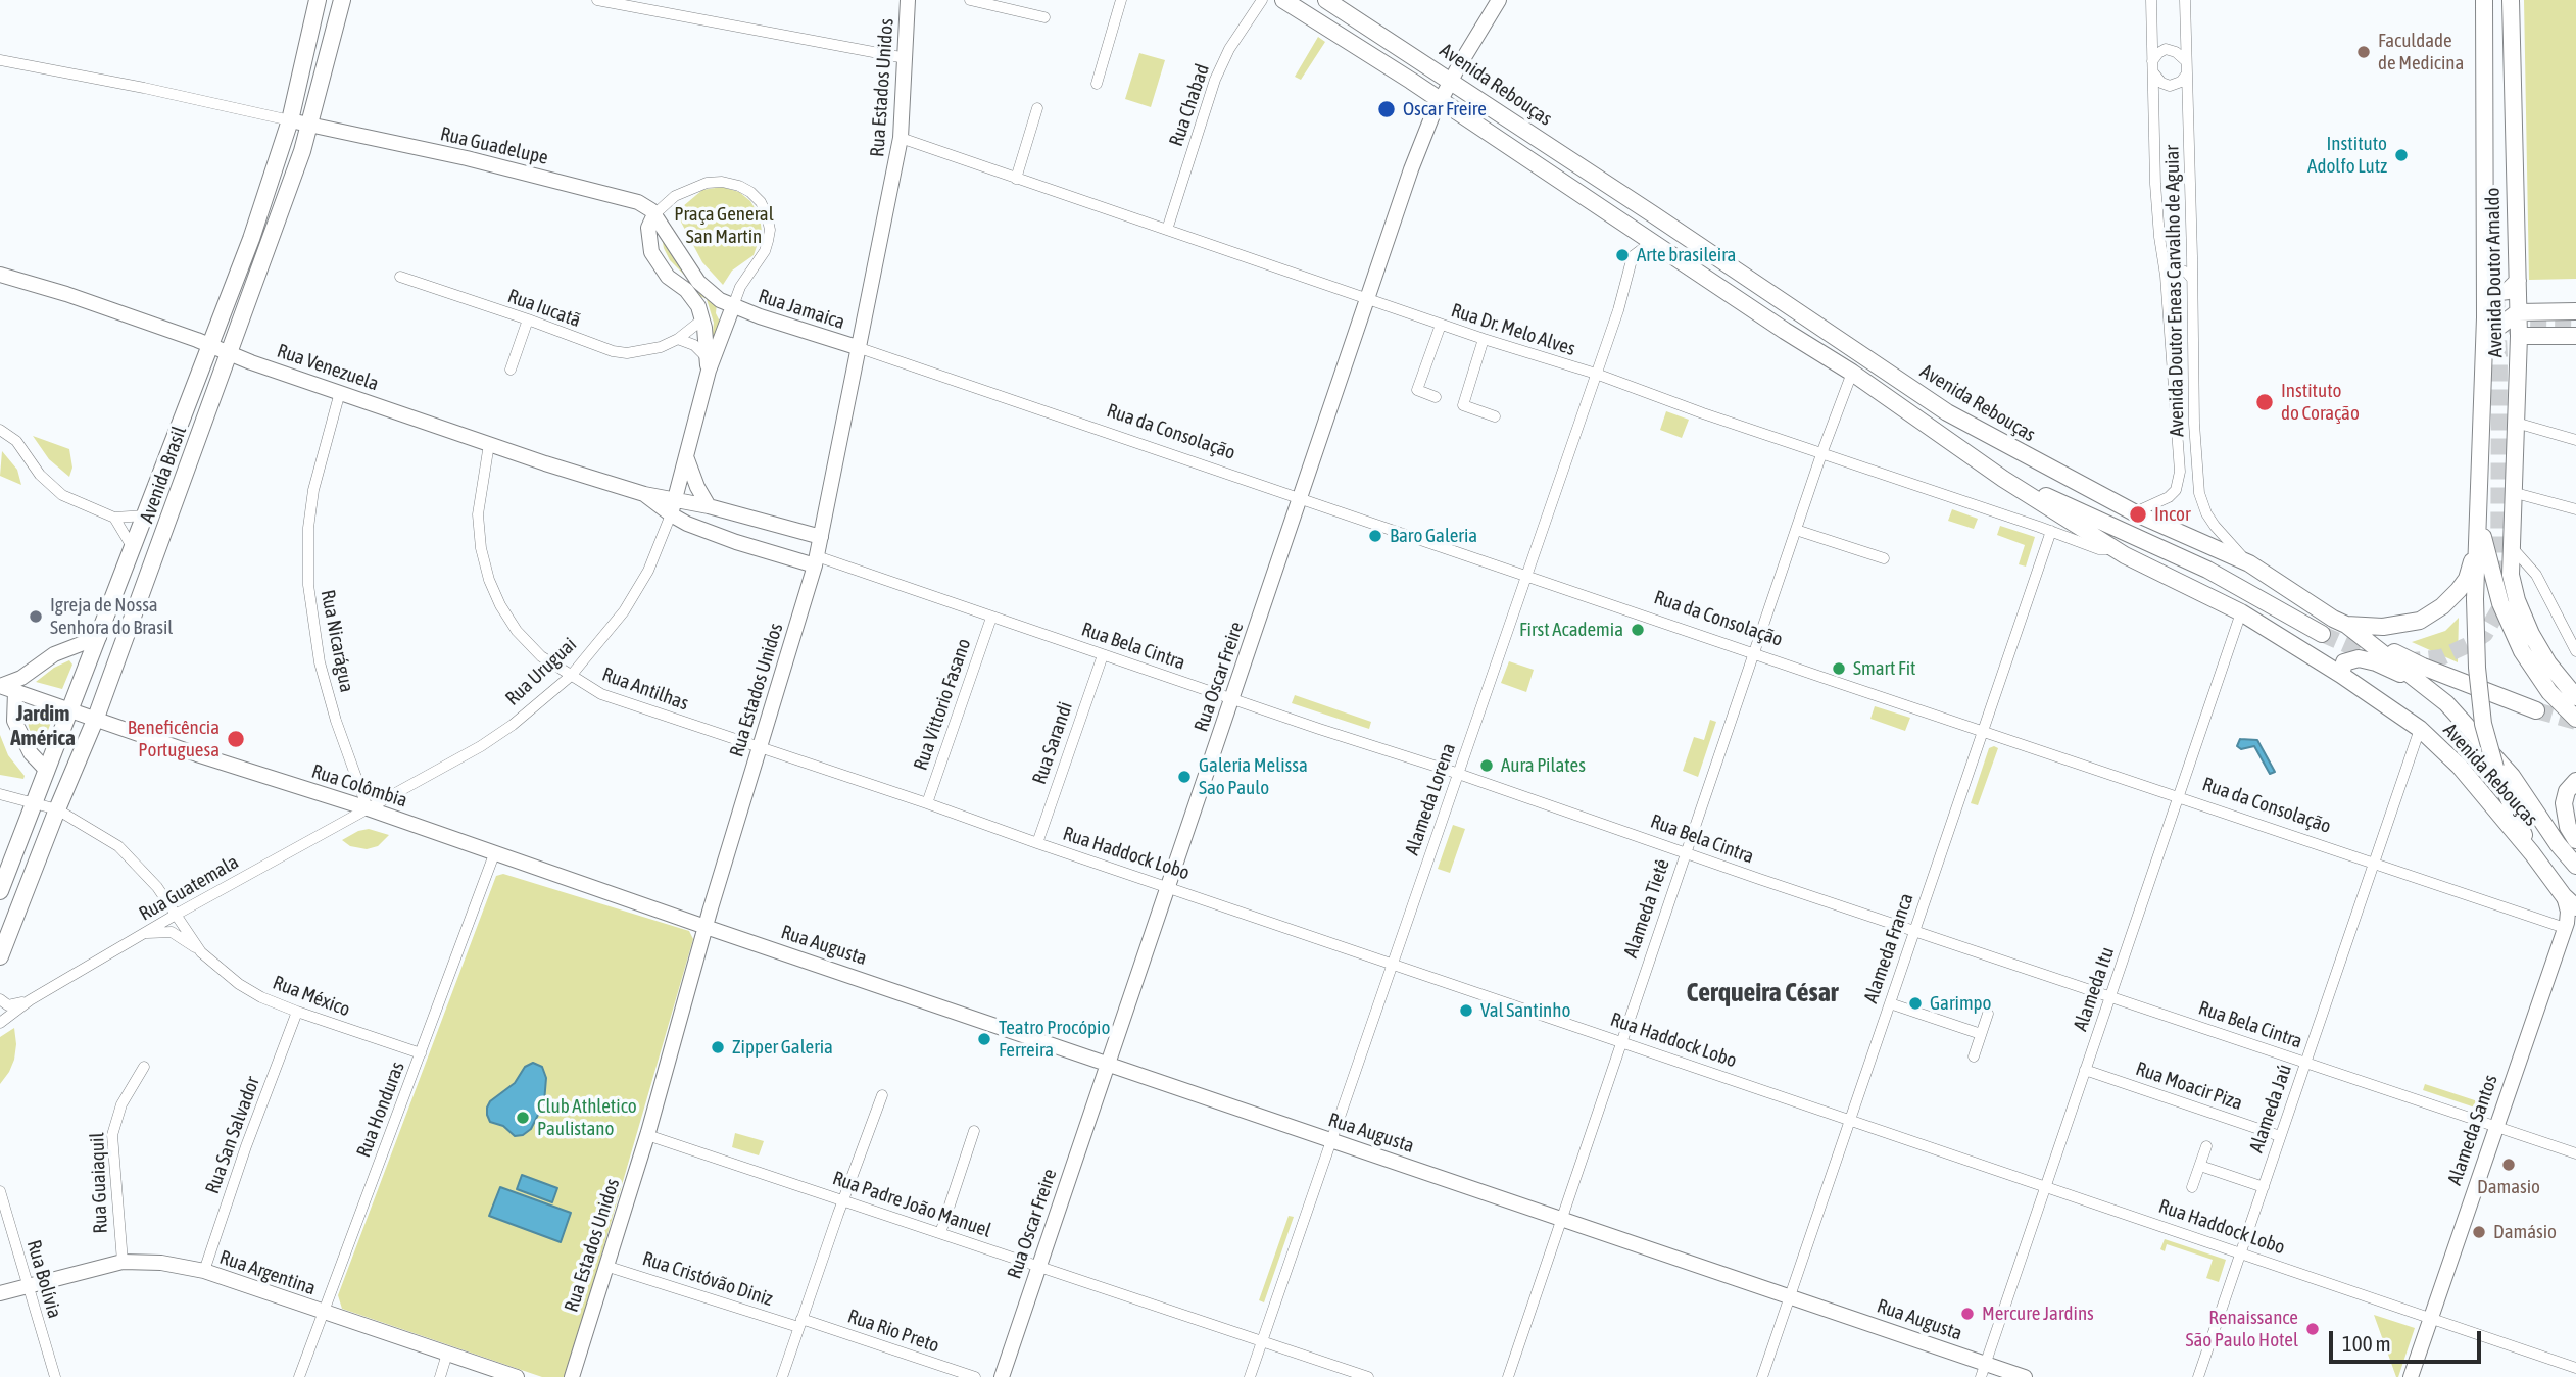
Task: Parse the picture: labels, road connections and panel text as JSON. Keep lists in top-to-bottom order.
{
  "streets": {
    "main road": ["Avenida Rebouças", "Avenida Doutor Arnaldo", "Avenida Brasil"],
    "street": [
      "Rua Estados Unidos",
      "Rua Chabad",
      "Rua Guadelupe",
      "Avenida Doutor Eneas Carvalho de Aguiar",
      "Rua Iucatã",
      "Rua Jamaica",
      "Rua Dr. Melo Alves",
      "Rua Venezuela",
      "Rua da Consolação",
      "Rua Nicarágua",
      "Rua Bela Cintra",
      "Rua Uruguai",
      "Rua Oscar Freire",
      "Rua Antilhas",
      "Rua Vittorio Fasano",
      "Rua Sarandi",
      "Rua Colômbia",
      "Alameda Lorena",
      "Rua Haddock Lobo",
      "Rua Guatemala",
      "Alameda Tietê",
      "Rua Augusta",
      "Alameda Franca",
      "Alameda Itu",
      "Rua México",
      "Rua Moacir Piza",
      "Alameda Jaú",
      "Rua Honduras",
      "Alameda Santos",
      "Rua San Salvador",
      "Rua Guaiaquil",
      "Rua Padre João Manuel",
      "Rua Argentina",
      "Rua Bolívia",
      "Rua Cristóvão Diniz",
      "Rua Rio Preto"
    ]
  },
  "crossings": [
    ["Avenida Rebouças", "Avenida Doutor Eneas Carvalho de Aguiar"],
    ["Avenida Rebouças", "Rua Dr. Melo Alves"],
    ["Avenida Rebouças", "Rua Oscar Freire"],
    ["Avenida Rebouças", "Alameda Lorena"],
    ["Avenida Rebouças", "Alameda Tietê"],
    ["Avenida Rebouças", "Alameda Itu"],
    ["Avenida Rebouças", "Alameda Jaú"],
    ["Avenida Rebouças", "Alameda Santos"],
    ["Rua Estados Unidos", "Rua Jamaica"],
    ["Rua Estados Unidos", "Rua Dr. Melo Alves"],
    ["Rua Estados Unidos", "Rua Venezuela"],
    ["Rua Estados Unidos", "Rua da Consolação"],
    ["Rua Estados Unidos", "Rua Bela Cintra"],
    ["Rua Estados Unidos", "Rua Antilhas"],
    ["Rua Estados Unidos", "Rua Colômbia"],
    ["Rua Estados Unidos", "Rua Haddock Lobo"],
    ["Rua Estados Unidos", "Rua Augusta"],
    ["Rua Estados Unidos", "Rua Padre João Manuel"],
    ["Rua Estados Unidos", "Rua Cristóvão Diniz"],
    ["Rua Chabad", "Rua Dr. Melo Alves"],
    ["Rua Guadelupe", "Avenida Brasil"],
    ["Rua Jamaica", "Rua da Consolação"],
    ["Rua Dr. Melo Alves", "Rua Oscar Freire"],
    ["Rua Dr. Melo Alves", "Alameda Lorena"],
    ["Rua Dr. Melo Alves", "Alameda Tietê"],
    ["Rua Dr. Melo Alves", "Alameda Franca"],
    ["Rua Venezuela", "Avenida Brasil"],
    ["Rua Venezuela", "Rua Nicarágua"],
    ["Rua Venezuela", "Rua Bela Cintra"],
    ["Rua Venezuela", "Rua Uruguai"],
    ["Rua Venezuela", "Rua Antilhas"],
    ["Rua da Consolação", "Rua Oscar Freire"],
    ["Rua da Consolação", "Alameda Lorena"],
    ["Rua da Consolação", "Alameda Tietê"],
    ["Rua da Consolação", "Alameda Franca"],
    ["Rua da Consolação", "Alameda Itu"],
    ["Rua da Consolação", "Alameda Jaú"],
    ["Rua da Consolação", "Alameda Santos"],
    ["Avenida Brasil", "Rua Colômbia"],
    ["Avenida Brasil", "Rua México"],
    ["Rua Nicarágua", "Rua Uruguai"],
    ["Rua Nicarágua", "Rua Colômbia"],
    ["Rua Nicarágua", "Rua Guatemala"],
    ["Rua Bela Cintra", "Rua Oscar Freire"],
    ["Rua Bela Cintra", "Rua Vittorio Fasano"],
    ["Rua Bela Cintra", "Rua Sarandi"],
    ["Rua Bela Cintra", "Alameda Lorena"],
    ["Rua Bela Cintra", "Alameda Tietê"],
    ["Rua Bela Cintra", "Alameda Franca"],
    ["Rua Bela Cintra", "Alameda Itu"],
    ["Rua Bela Cintra", "Alameda Jaú"],
    ["Rua Bela Cintra", "Alameda Santos"],
    ["Rua Uruguai", "Rua Antilhas"],
    ["Rua Uruguai", "Rua Colômbia"],
    ["Rua Uruguai", "Rua Guatemala"],
    ["Rua Oscar Freire", "Rua Haddock Lobo"],
    ["Rua Oscar Freire", "Rua Augusta"],
    ["Rua Oscar Freire", "Rua Padre João Manuel"],
    ["Rua Antilhas", "Rua Haddock Lobo"],
    ["Rua Vittorio Fasano", "Rua Haddock Lobo"],
    ["Rua Sarandi", "Rua Haddock Lobo"],
    ["Rua Colômbia", "Rua Guatemala"],
    ["Rua Colômbia", "Rua Augusta"],
    ["Rua Colômbia", "Rua Honduras"],
    ["Alameda Lorena", "Rua Haddock Lobo"],
    ["Alameda Lorena", "Rua Augusta"],
    ["Alameda Lorena", "Rua Padre João Manuel"],
    ["Rua Haddock Lobo", "Alameda Tietê"],
    ["Rua Haddock Lobo", "Alameda Franca"],
    ["Rua Haddock Lobo", "Alameda Itu"],
    ["Rua Haddock Lobo", "Alameda Jaú"],
    ["Rua Haddock Lobo", "Alameda Santos"],
    ["Rua Guatemala", "Rua México"],
    ["Alameda Tietê", "Rua Augusta"],
    ["Rua Augusta", "Alameda Franca"],
    ["Rua Augusta", "Alameda Itu"],
    ["Alameda Itu", "Rua Moacir Piza"],
    ["Rua México", "Rua Honduras"],
    ["Rua México", "Rua San Salvador"],
    ["Rua Moacir Piza", "Alameda Jaú"],
    ["Rua Honduras", "Rua Argentina"],
    ["Rua San Salvador", "Rua Argentina"],
    ["Rua Guaiaquil", "Rua Argentina"],
    ["Rua Argentina", "Rua Bolívia"],
    ["Rua Cristóvão Diniz", "Rua Rio Preto"]
  ],
  "districts": ["Jardim América", "Cerqueira César"],
  "parks": ["Praça General San Martin"],
  "places": [
    "Faculdade de Medicina",
    "Oscar Freire",
    "Instituto Adolfo Lutz",
    "Arte brasileira",
    "Instituto do Coração",
    "Incor",
    "Baro Galeria",
    "Igreja de Nossa Senhora do Brasil",
    "First Academia",
    "Smart Fit",
    "Beneficência Portuguesa",
    "Aura Pilates",
    "Galeria Melissa Sao Paulo",
    "Garimpo",
    "Val Santinho",
    "Teatro Procópio Ferreira",
    "Zipper Galeria",
    "Club Athletico Paulistano",
    "Damasio",
    "Damásio",
    "Mercure Jardins",
    "Renaissance São Paulo Hotel"
  ],
  "scale_bar": "100 m"
}
